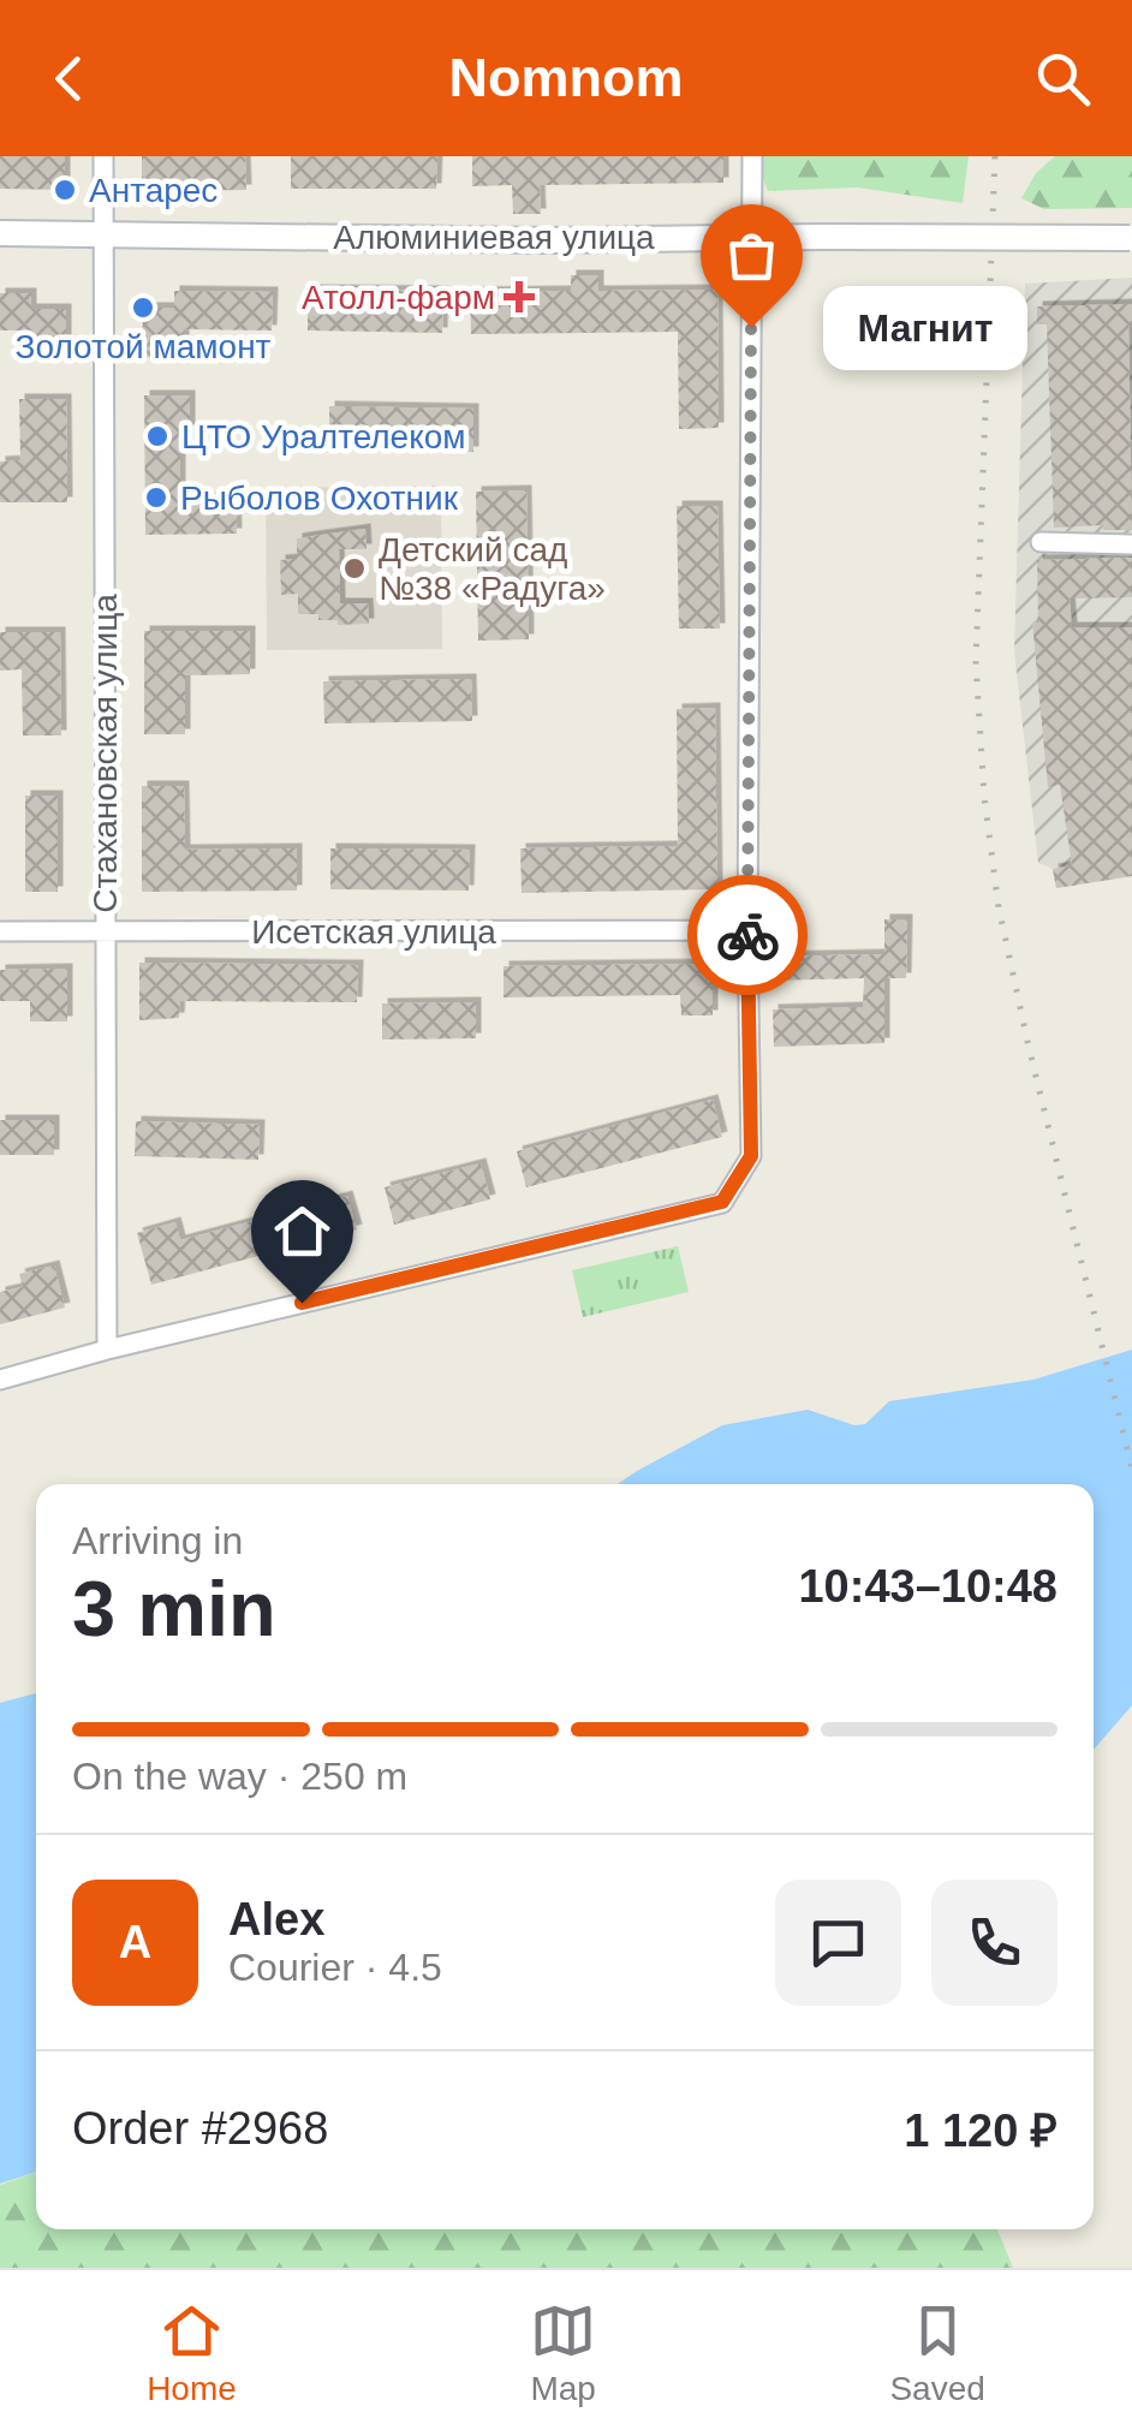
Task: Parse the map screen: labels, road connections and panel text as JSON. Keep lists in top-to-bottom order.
{
  "streets": {
    "main road": ["Алюминиевая улица"],
    "street": ["Стахановская улица", "Исетская улица"]
  },
  "crossings": [
    ["Алюминиевая улица", "Стахановская улица"],
    ["Стахановская улица", "Исетская улица"]
  ],
  "places": {
    "other": [
      "Антарес",
      "Золотой мамонт",
      "Магнит",
      "ЦТО Уралтелеком",
      "Рыболов Охотник",
      "Детский сад №38 «Радуга»"
    ],
    "health": ["Атолл-фарм"]
  },
  "page": {
    "header": "Nomnom",
    "bubble": "Магнит",
    "heading": ["3 min", "Arriving in", "10:43–10:48"],
    "panel": [
      "Alex",
      "Courier · 4.5",
      "Order #2968",
      "1 120 ₽"
    ],
    "bar": "On the way · 250 m",
    "round": "A",
    "tabs": ["Home", "Map", "Saved"]
  }
}
